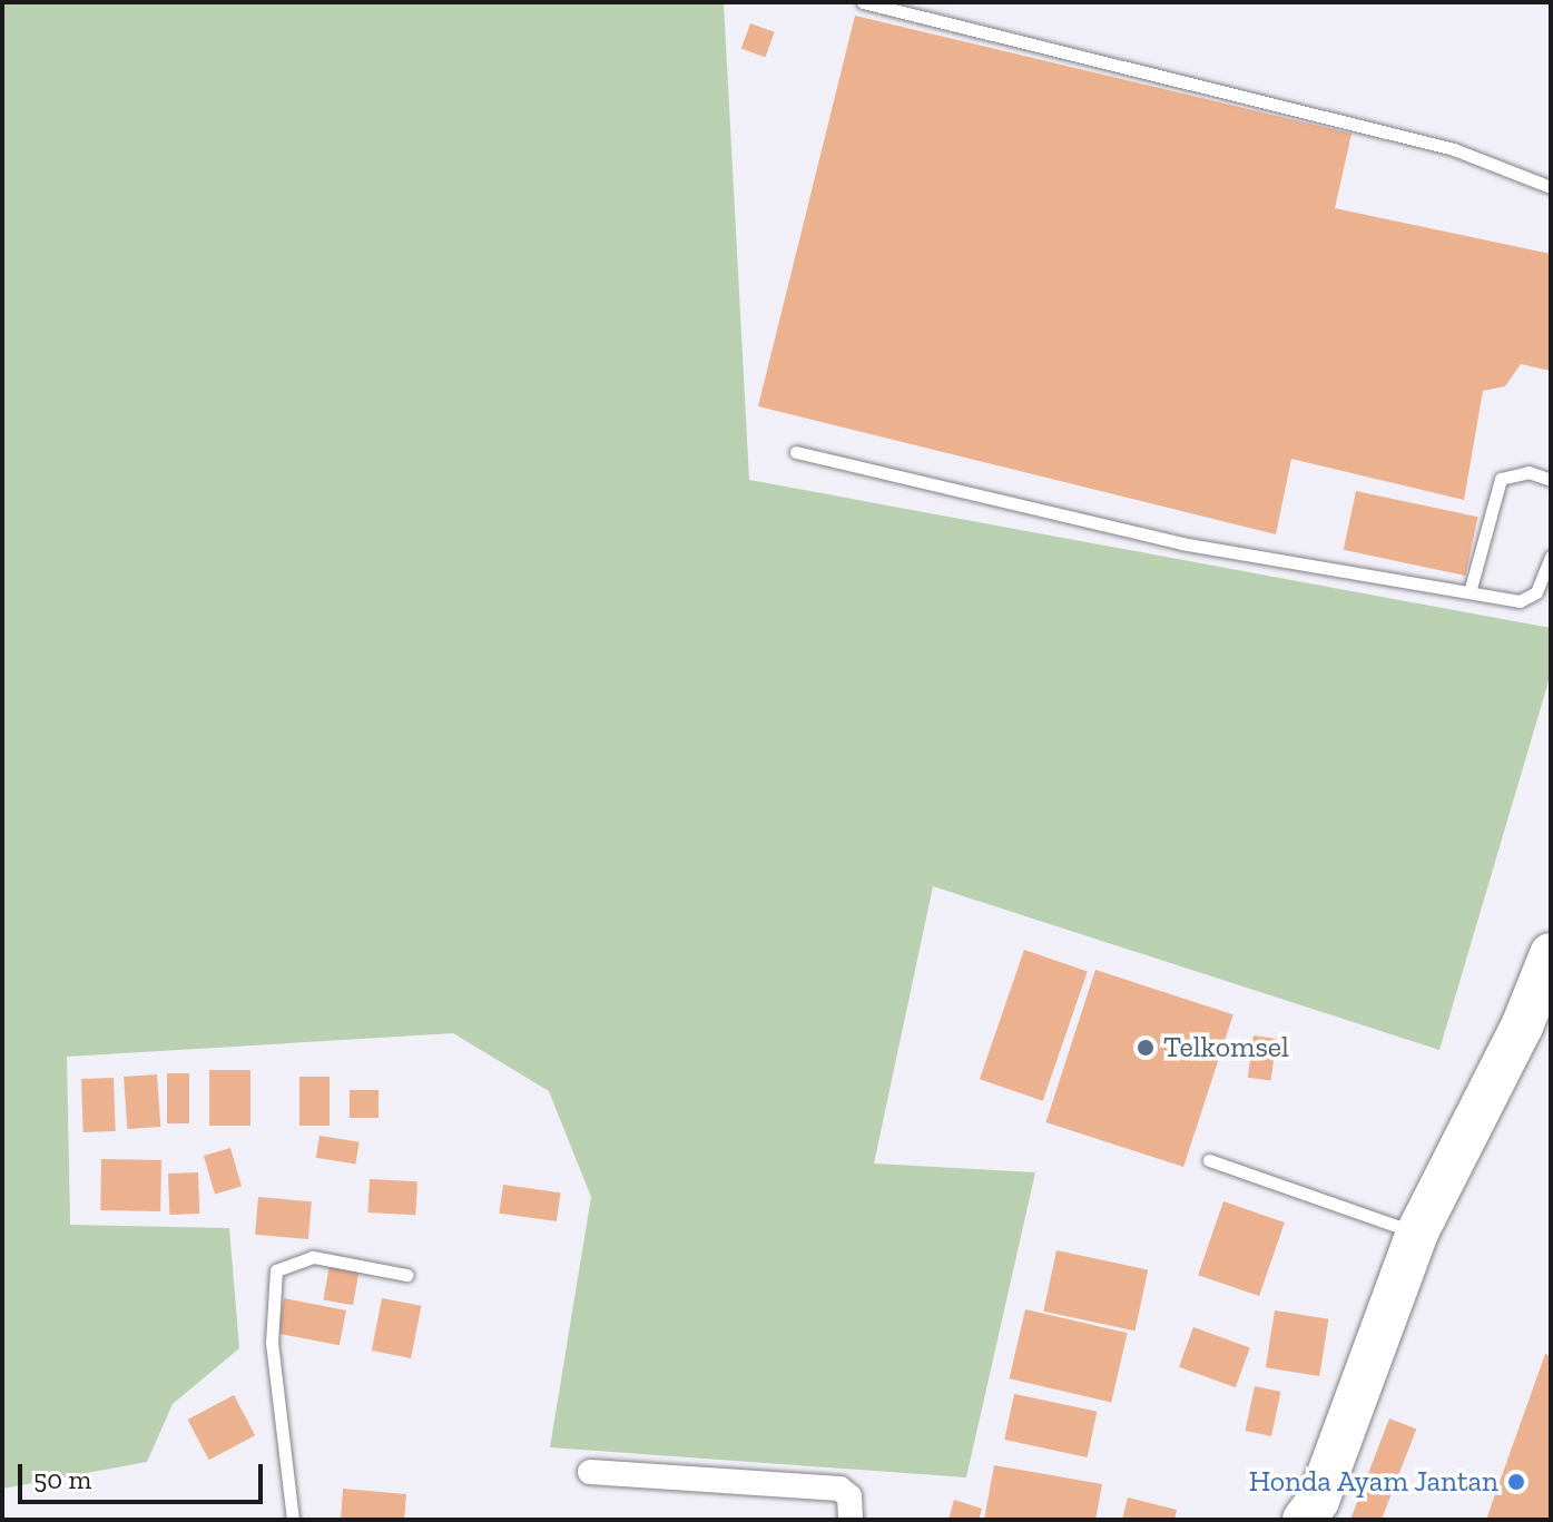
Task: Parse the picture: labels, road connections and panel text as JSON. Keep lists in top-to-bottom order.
{
  "places": ["Telkomsel", "Honda Ayam Jantan"],
  "scale_bar": "50 m"
}
